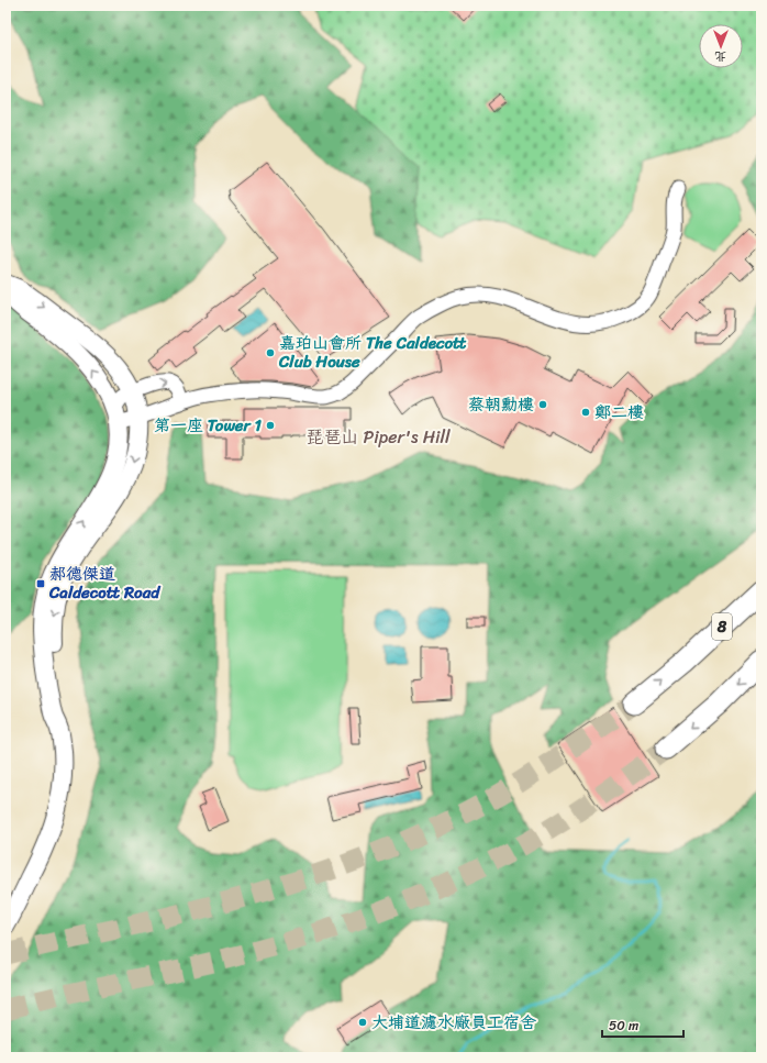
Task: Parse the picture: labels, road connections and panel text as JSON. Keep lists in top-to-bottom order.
{
  "streets": {
    "highway": ["8"]
  },
  "districts": ["琵琶山 Piper's Hill"],
  "places": {
    "other": [
      "嘉珀山會所 The Caldecott Club House",
      "蔡朝勳樓",
      "鄭二樓",
      "第一座 Tower 1",
      "大埔道濾水廠員工宿舍"
    ],
    "transit": ["郝德傑道 Caldecott Road"]
  },
  "scale_bar": "50 m",
  "north": "bottom"
}
